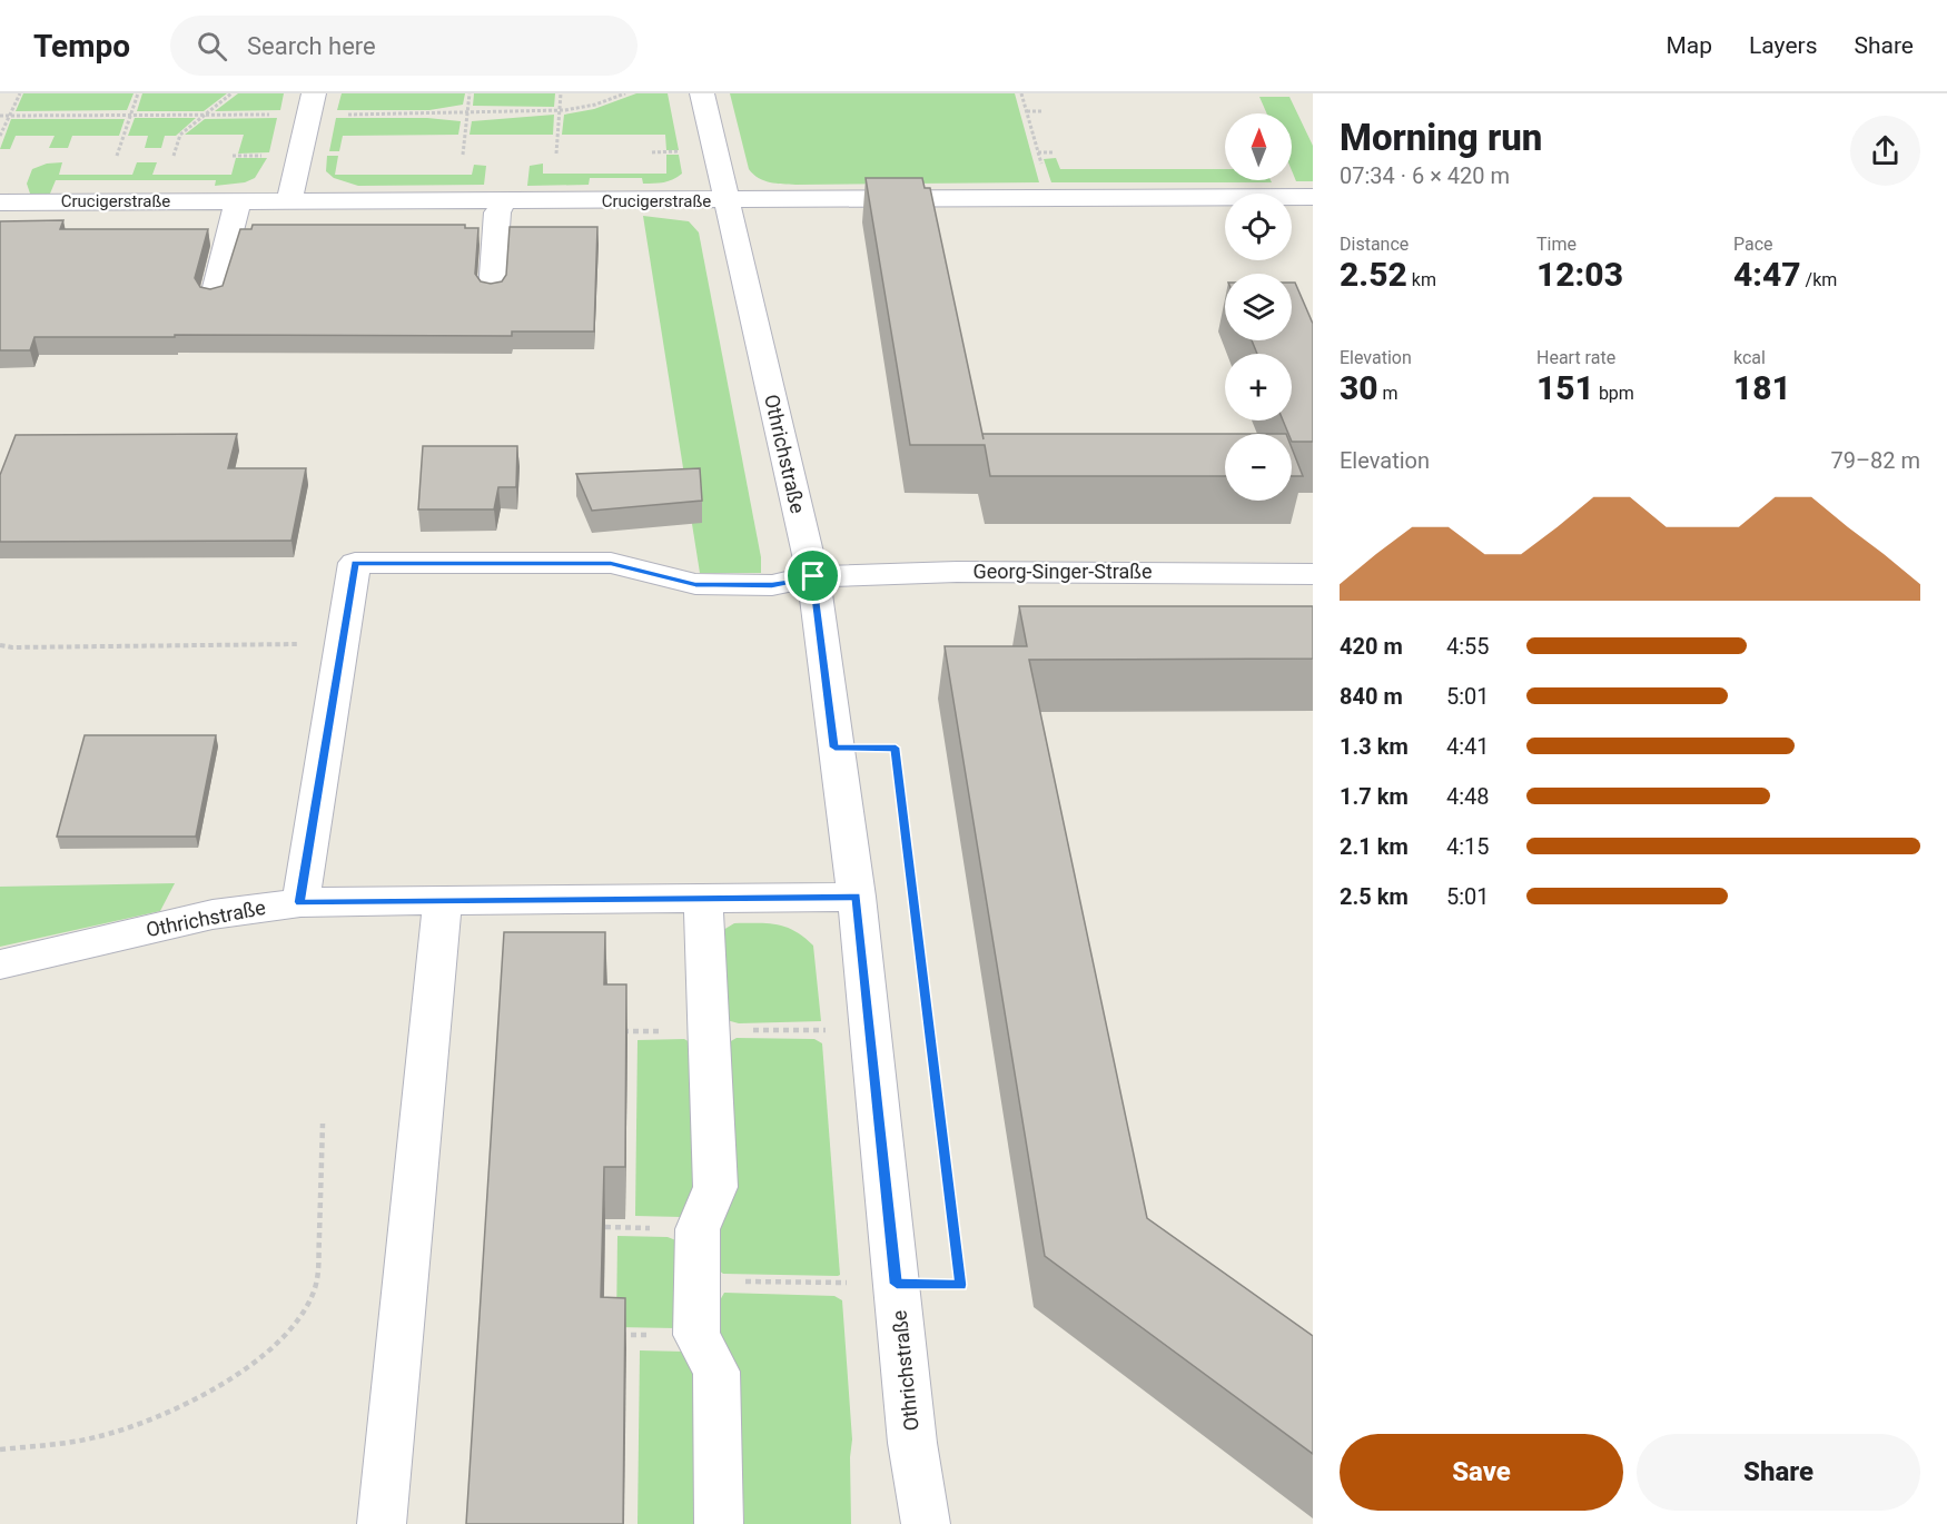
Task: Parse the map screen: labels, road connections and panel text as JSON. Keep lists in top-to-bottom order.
{
  "streets": {
    "street": ["Crucigerstraße", "Othrichstraße", "Georg-Singer-Straße"]
  },
  "crossings": [
    ["Crucigerstraße", "Othrichstraße"],
    ["Othrichstraße", "Georg-Singer-Straße"]
  ],
  "north": "top",
  "page": {
    "header": "Tempo",
    "search": "Search here",
    "nav": ["Map", "Layers", "Share"],
    "heading": ["Morning run", "07:34 · 6 × 420 m"],
    "map_buttons": ["+", "−"],
    "stats": [
      ["Distance", "2.52 km"],
      ["Time", "12:03"],
      ["Pace", "4:47 /km"],
      ["Elevation", "30 m"],
      ["Heart rate", "151 bpm"],
      ["kcal", "181"]
    ],
    "chart": ["Elevation", "79–82 m"],
    "list": [
      {
        "name": "420 m",
        "note": "4:55"
      },
      {
        "name": "840 m",
        "note": "5:01"
      },
      {
        "name": "1.3 km",
        "note": "4:41"
      },
      {
        "name": "1.7 km",
        "note": "4:48"
      },
      {
        "name": "2.1 km",
        "note": "4:15"
      },
      {
        "name": "2.5 km",
        "note": "5:01"
      }
    ],
    "buttons": ["Save", "Share"]
  }
}
